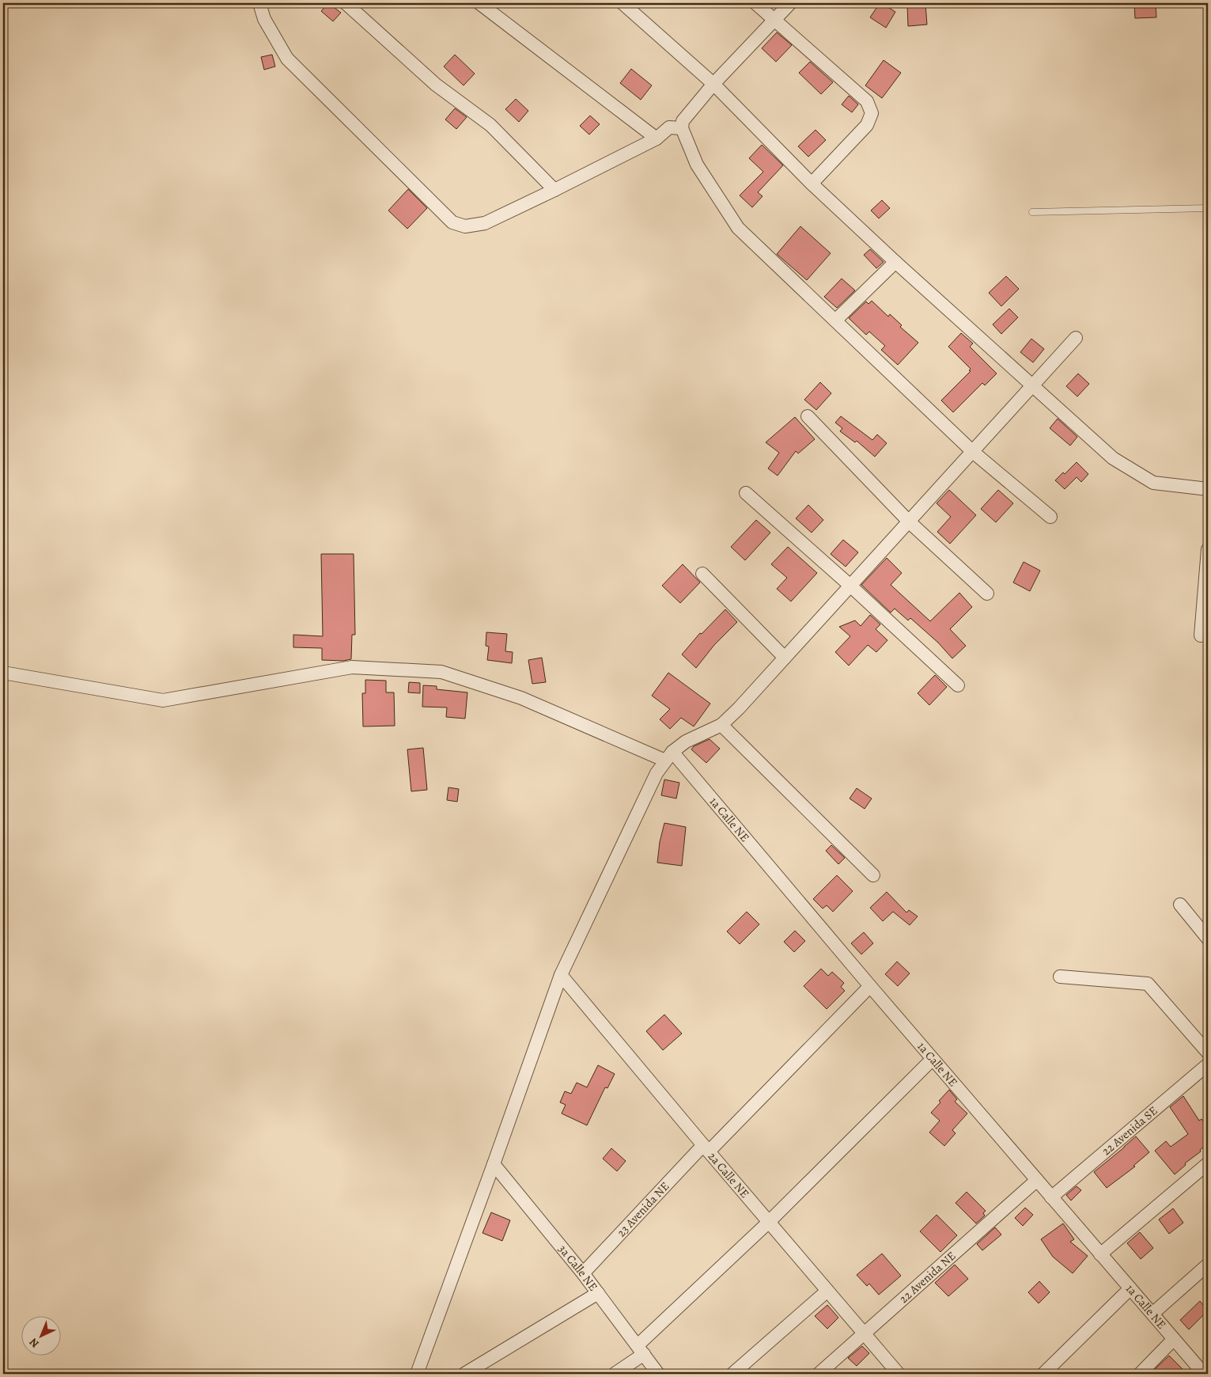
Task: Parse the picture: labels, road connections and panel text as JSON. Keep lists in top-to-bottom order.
{
  "streets": {
    "street": [
      "1a Calle NE",
      "22 Avenida SE",
      "2a Calle NE",
      "23 Avenida NE",
      "3a Calle NE",
      "22 Avenida NE"
    ]
  },
  "crossings": [
    ["1a Calle NE", "22 Avenida SE"],
    ["1a Calle NE", "23 Avenida NE"],
    ["1a Calle NE", "22 Avenida NE"],
    ["2a Calle NE", "23 Avenida NE"],
    ["2a Calle NE", "22 Avenida NE"],
    ["23 Avenida NE", "3a Calle NE"]
  ],
  "north": "bottom left"
}
